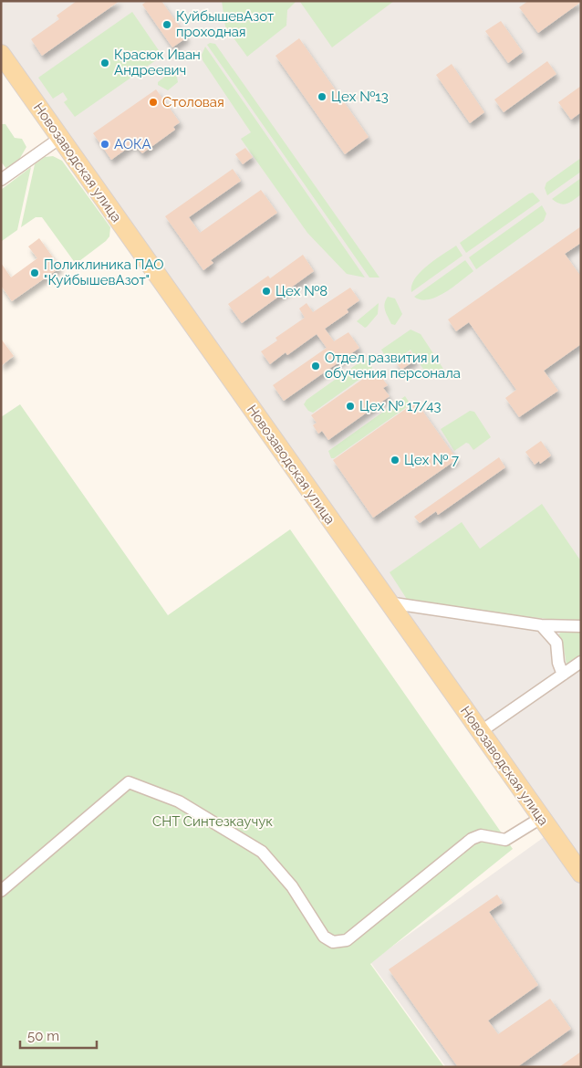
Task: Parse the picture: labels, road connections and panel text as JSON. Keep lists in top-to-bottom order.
{
  "streets": {
    "main road": ["Новозаводская улица"]
  },
  "parks": ["СНТ Синтезкаучук"],
  "places": [
    "КуйбышевАзот проходная",
    "Красюк Иван Андреевич",
    "Цех №13",
    "Столовая",
    "АОКА",
    "Поликлиника ПАО \"КуйбышевАзот\"",
    "Цех №8",
    "Отдел развития и обучения персонала",
    "Цех № 17/43",
    "Цех № 7"
  ],
  "scale_bar": "50 m"
}
